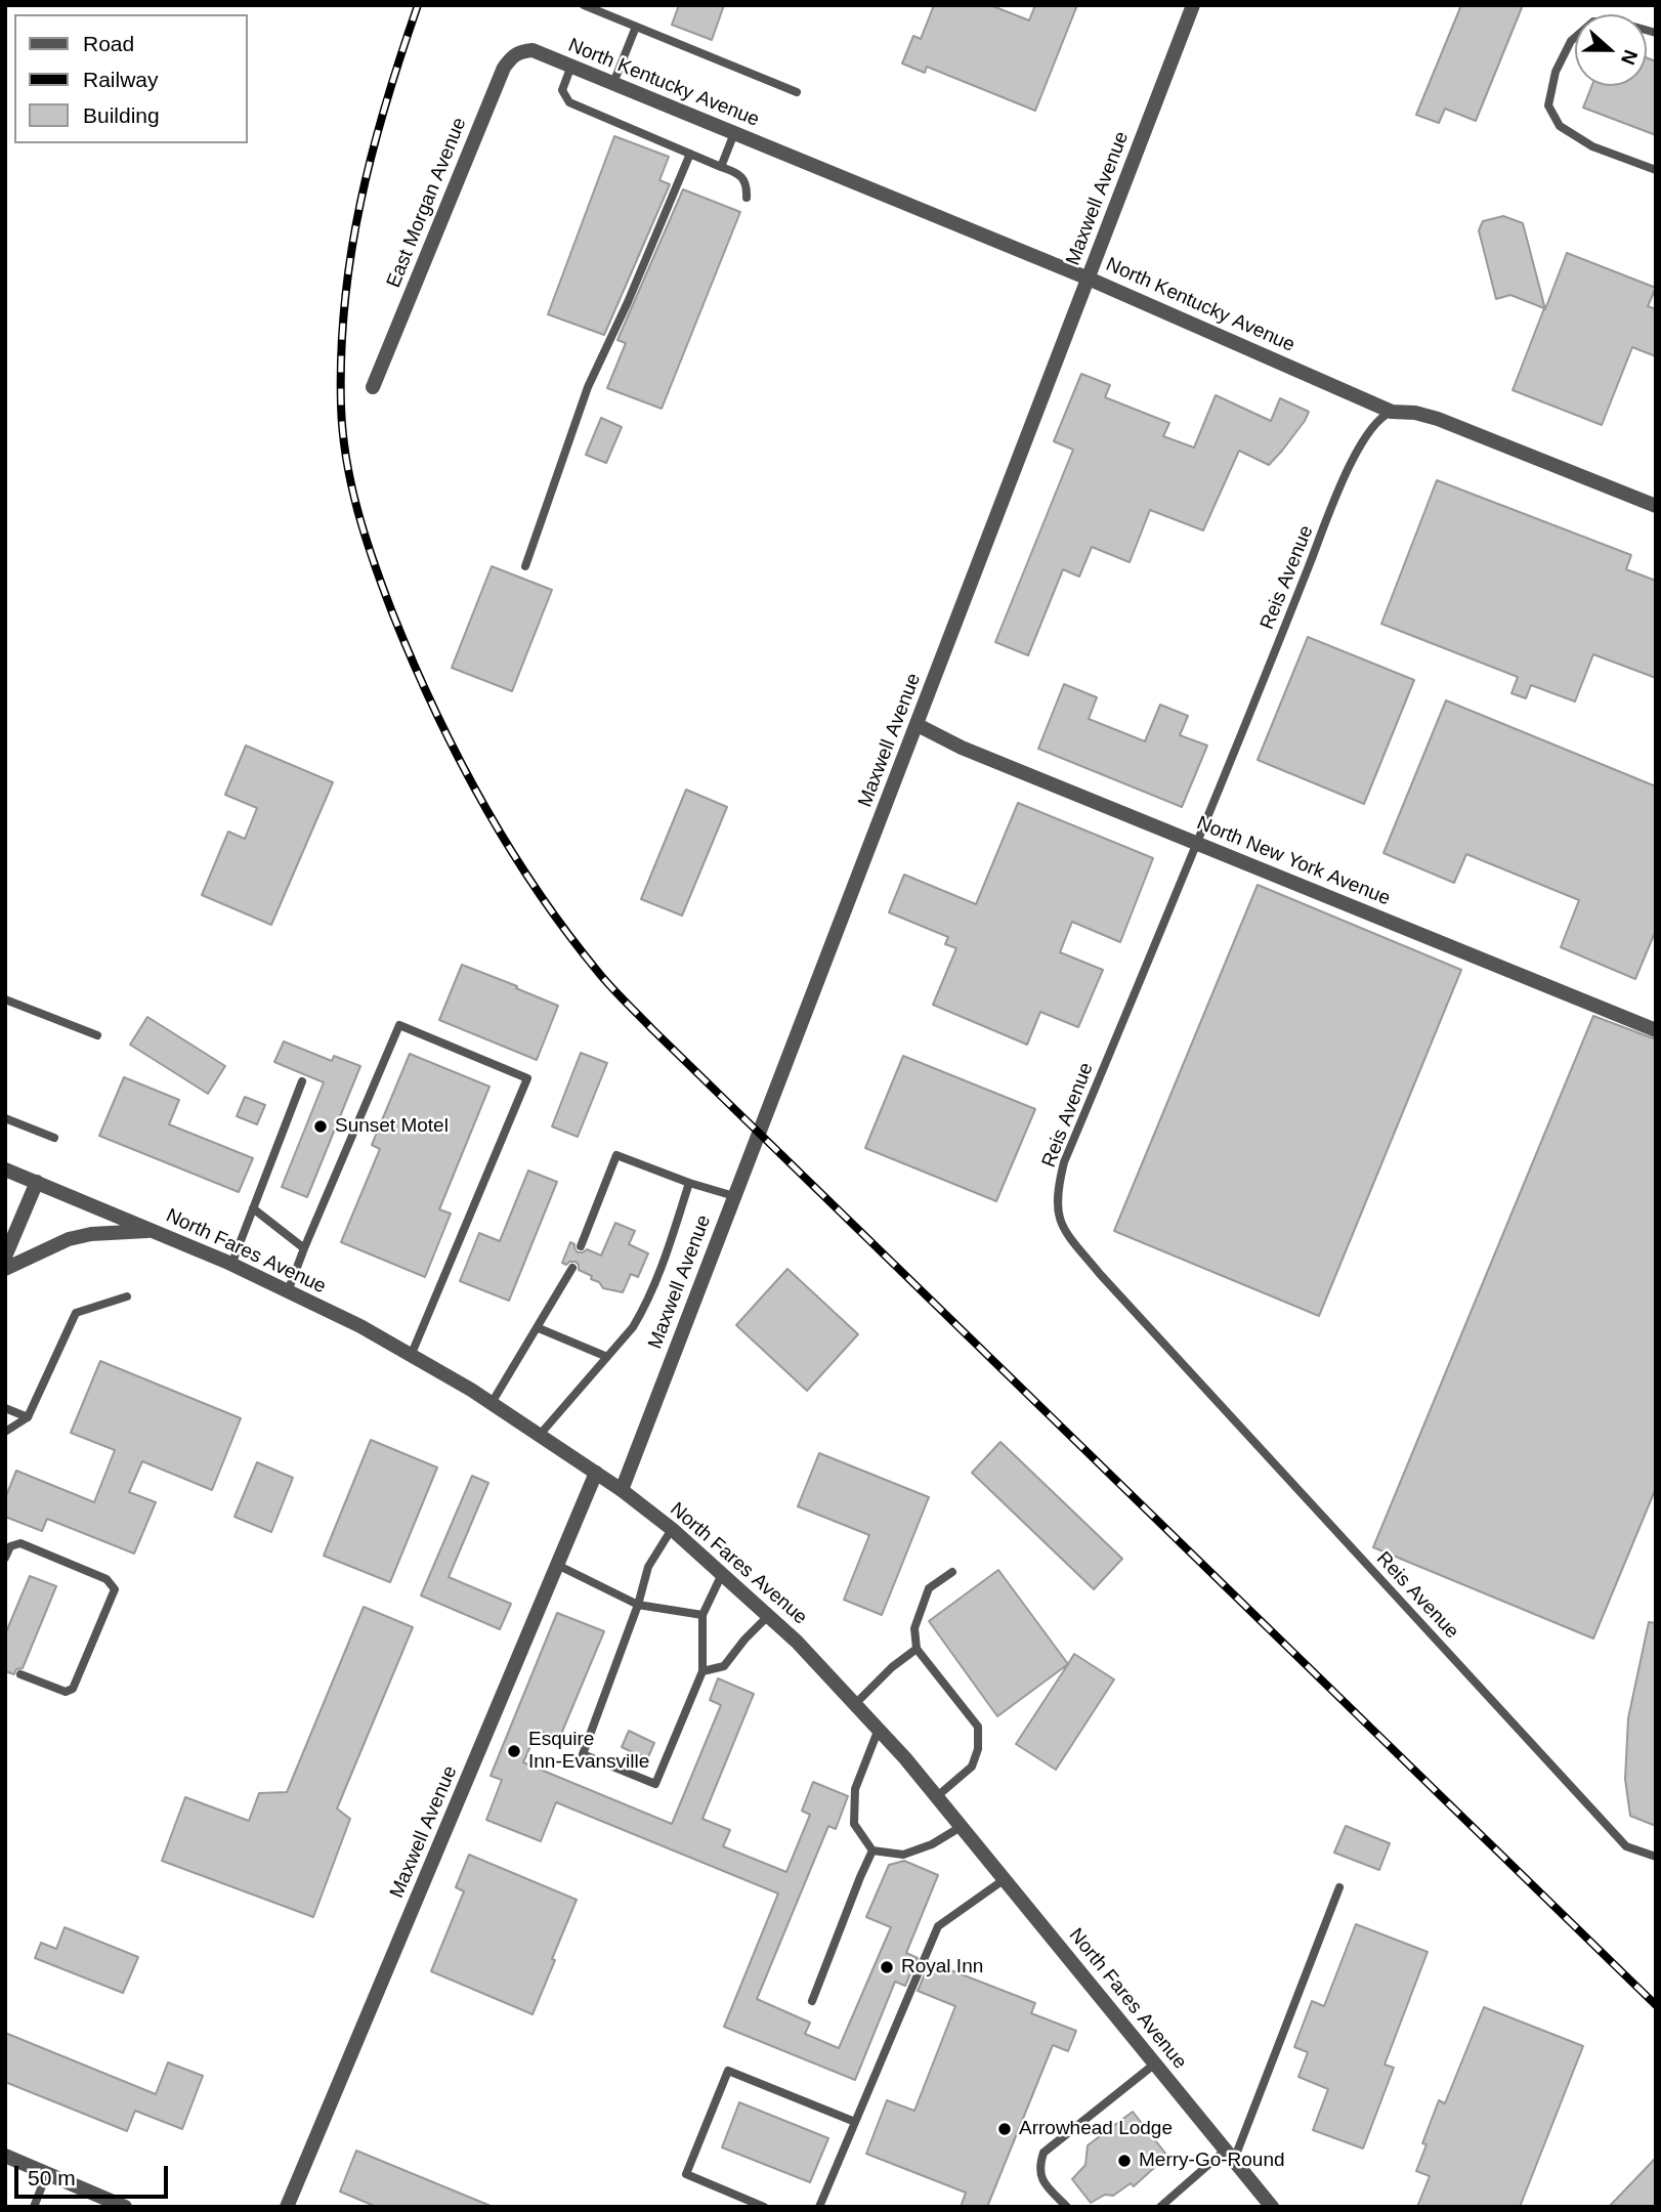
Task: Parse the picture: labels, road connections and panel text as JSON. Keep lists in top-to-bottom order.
{
  "streets": {
    "street": [
      "North Kentucky Avenue",
      "Maxwell Avenue",
      "East Morgan Avenue",
      "North New York Avenue",
      "North Fares Avenue"
    ],
    "lane": ["Reis Avenue"]
  },
  "crossings": [
    ["North Kentucky Avenue", "Maxwell Avenue"],
    ["North Kentucky Avenue", "East Morgan Avenue"],
    ["North Kentucky Avenue", "Reis Avenue"],
    ["Maxwell Avenue", "North New York Avenue"],
    ["Maxwell Avenue", "North Fares Avenue"],
    ["Reis Avenue", "North New York Avenue"]
  ],
  "places": [
    "Sunset Motel",
    "Esquire Inn-Evansville",
    "Royal Inn",
    "Arrowhead Lodge",
    "Merry-Go-Round"
  ],
  "legend": ["Road", "Railway", "Building"],
  "scale_bar": "50 m",
  "north": "right"
}
